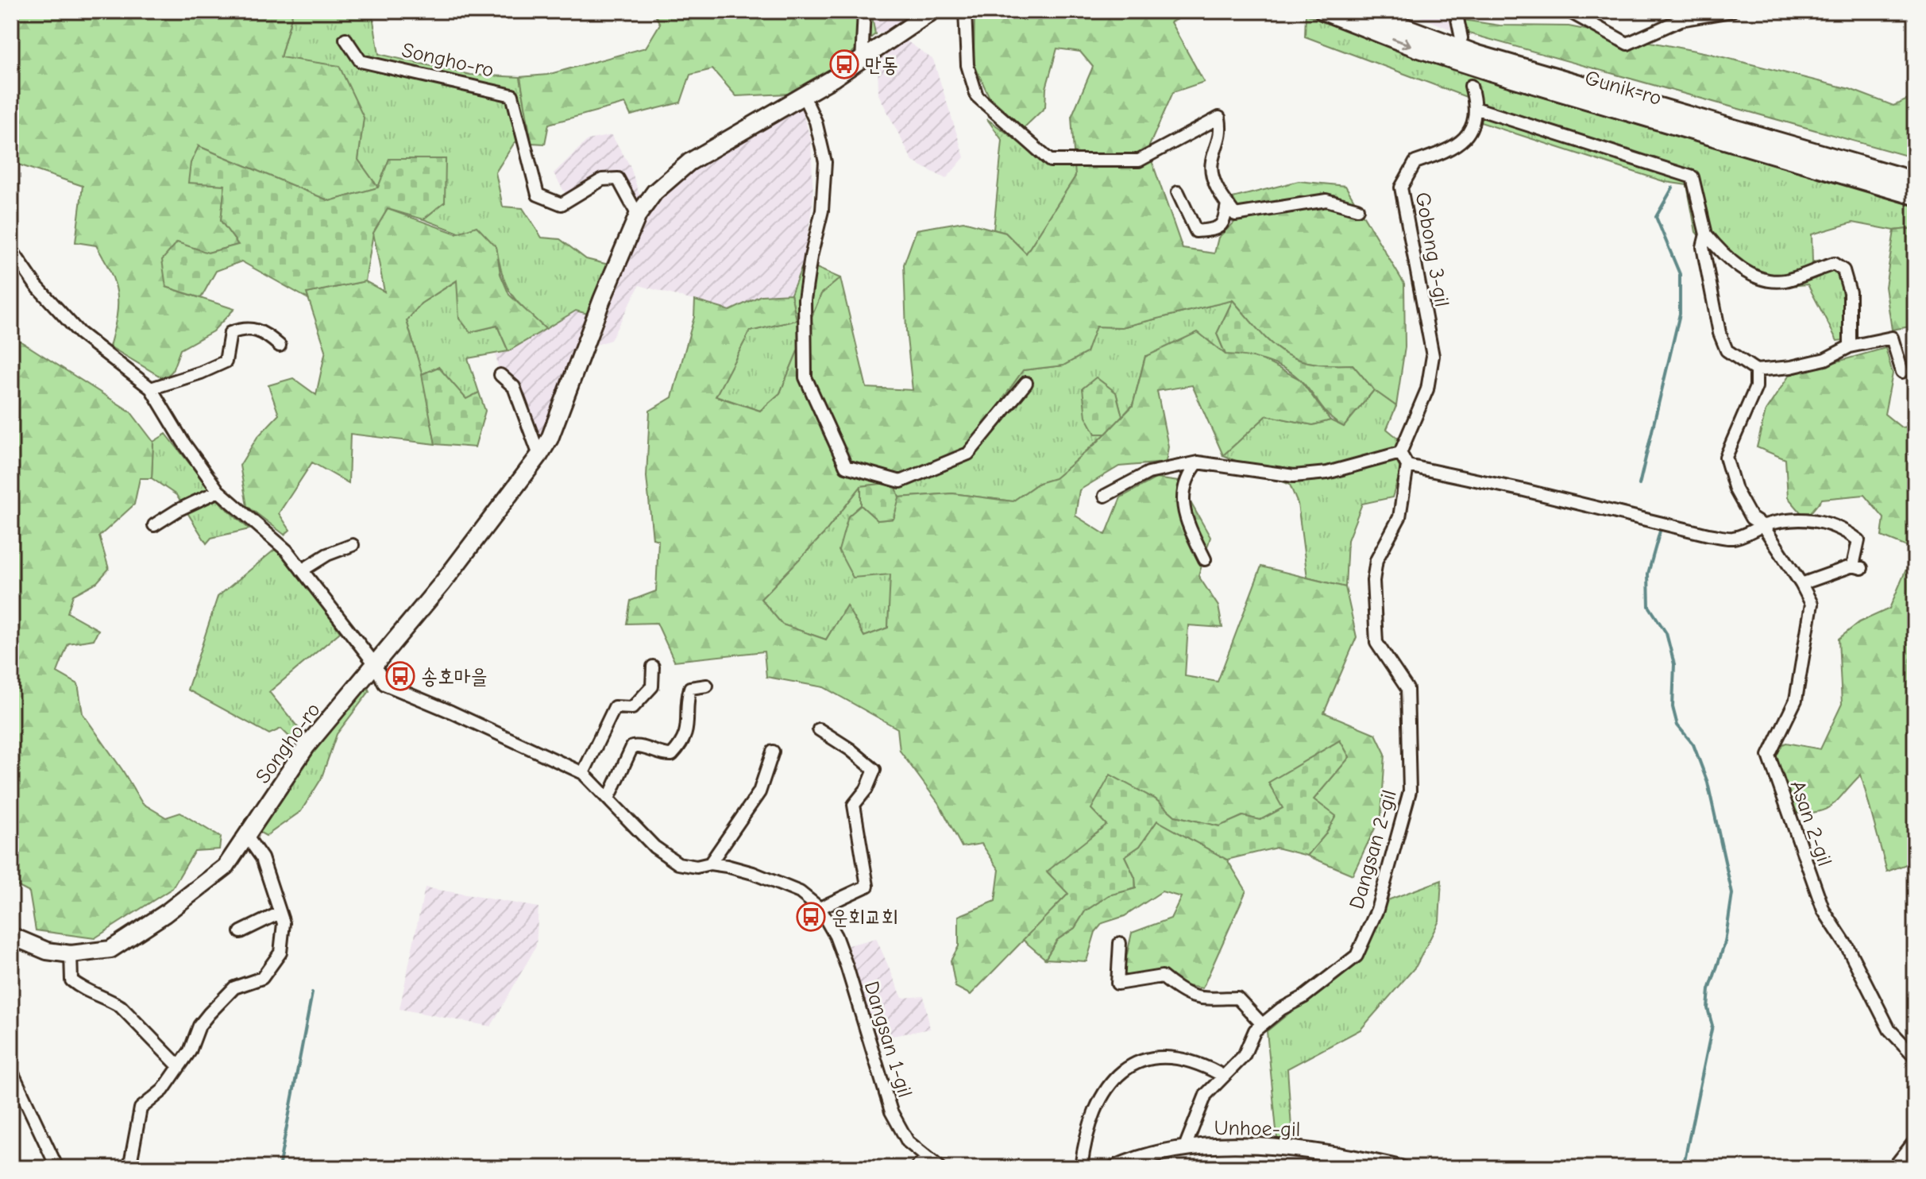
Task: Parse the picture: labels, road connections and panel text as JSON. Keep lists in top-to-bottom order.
{
  "streets": {
    "highway": ["Gunik-ro"],
    "main road": ["Songho-ro"],
    "street": [
      "Gobong 3-gil",
      "Asan 2-gil",
      "Dangsan 2-gil",
      "Dangsan 1-gil",
      "Unhoe-gil"
    ]
  },
  "crossings": [
    ["Songho-ro", "Dangsan 1-gil"],
    ["Dangsan 2-gil", "Unhoe-gil"]
  ],
  "places": {
    "bus stop": ["만동", "송호마을", "운회교회"]
  }
}
